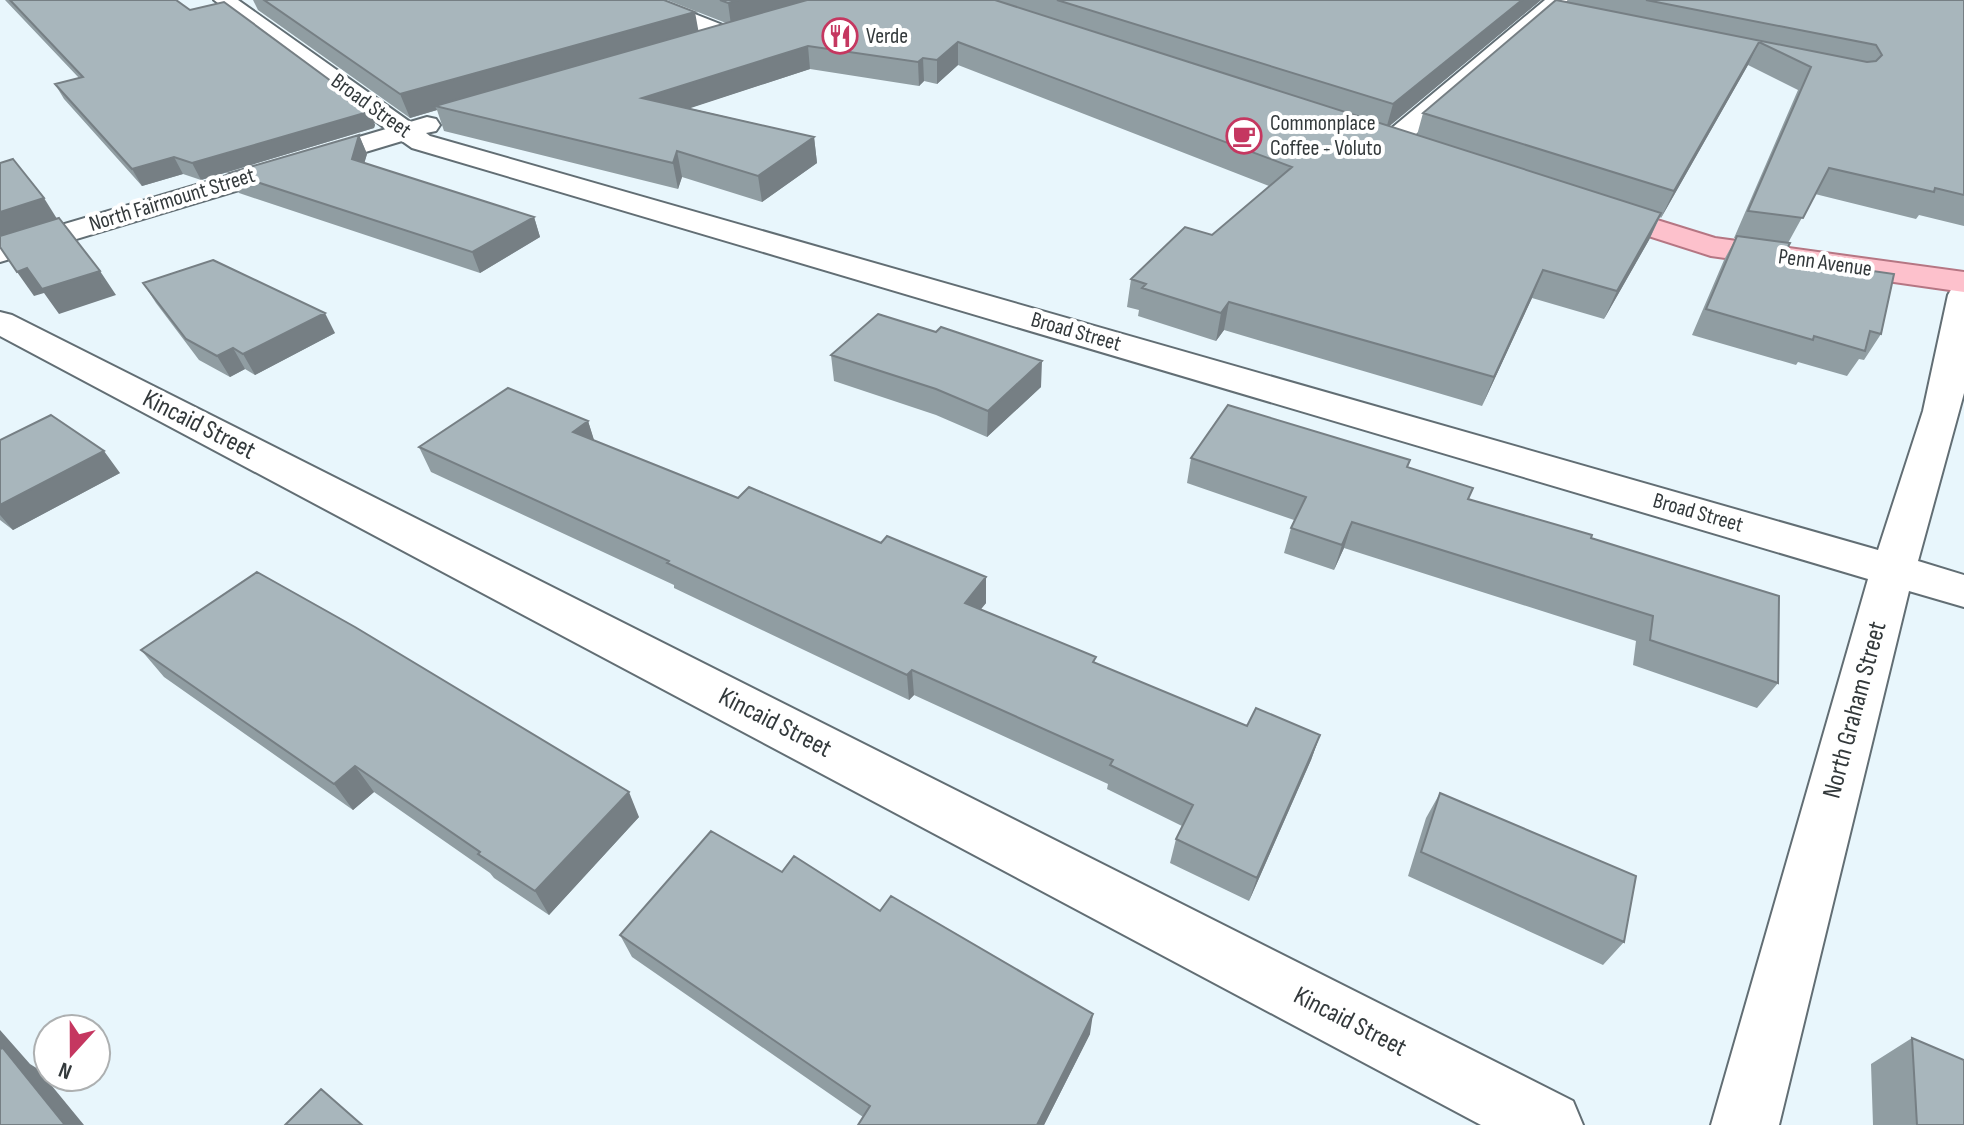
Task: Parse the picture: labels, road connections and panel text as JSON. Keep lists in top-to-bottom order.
{
  "streets": {
    "main road": ["Penn Avenue"],
    "street": [
      "Broad Street",
      "North Fairmount Street",
      "Kincaid Street",
      "North Graham Street"
    ]
  },
  "crossings": [
    ["Broad Street", "North Fairmount Street"],
    ["Broad Street", "North Graham Street"]
  ],
  "places": {
    "restaurant": ["Verde"],
    "cafe": ["Commonplace Coffee - Voluto"]
  },
  "north": "bottom"
}
